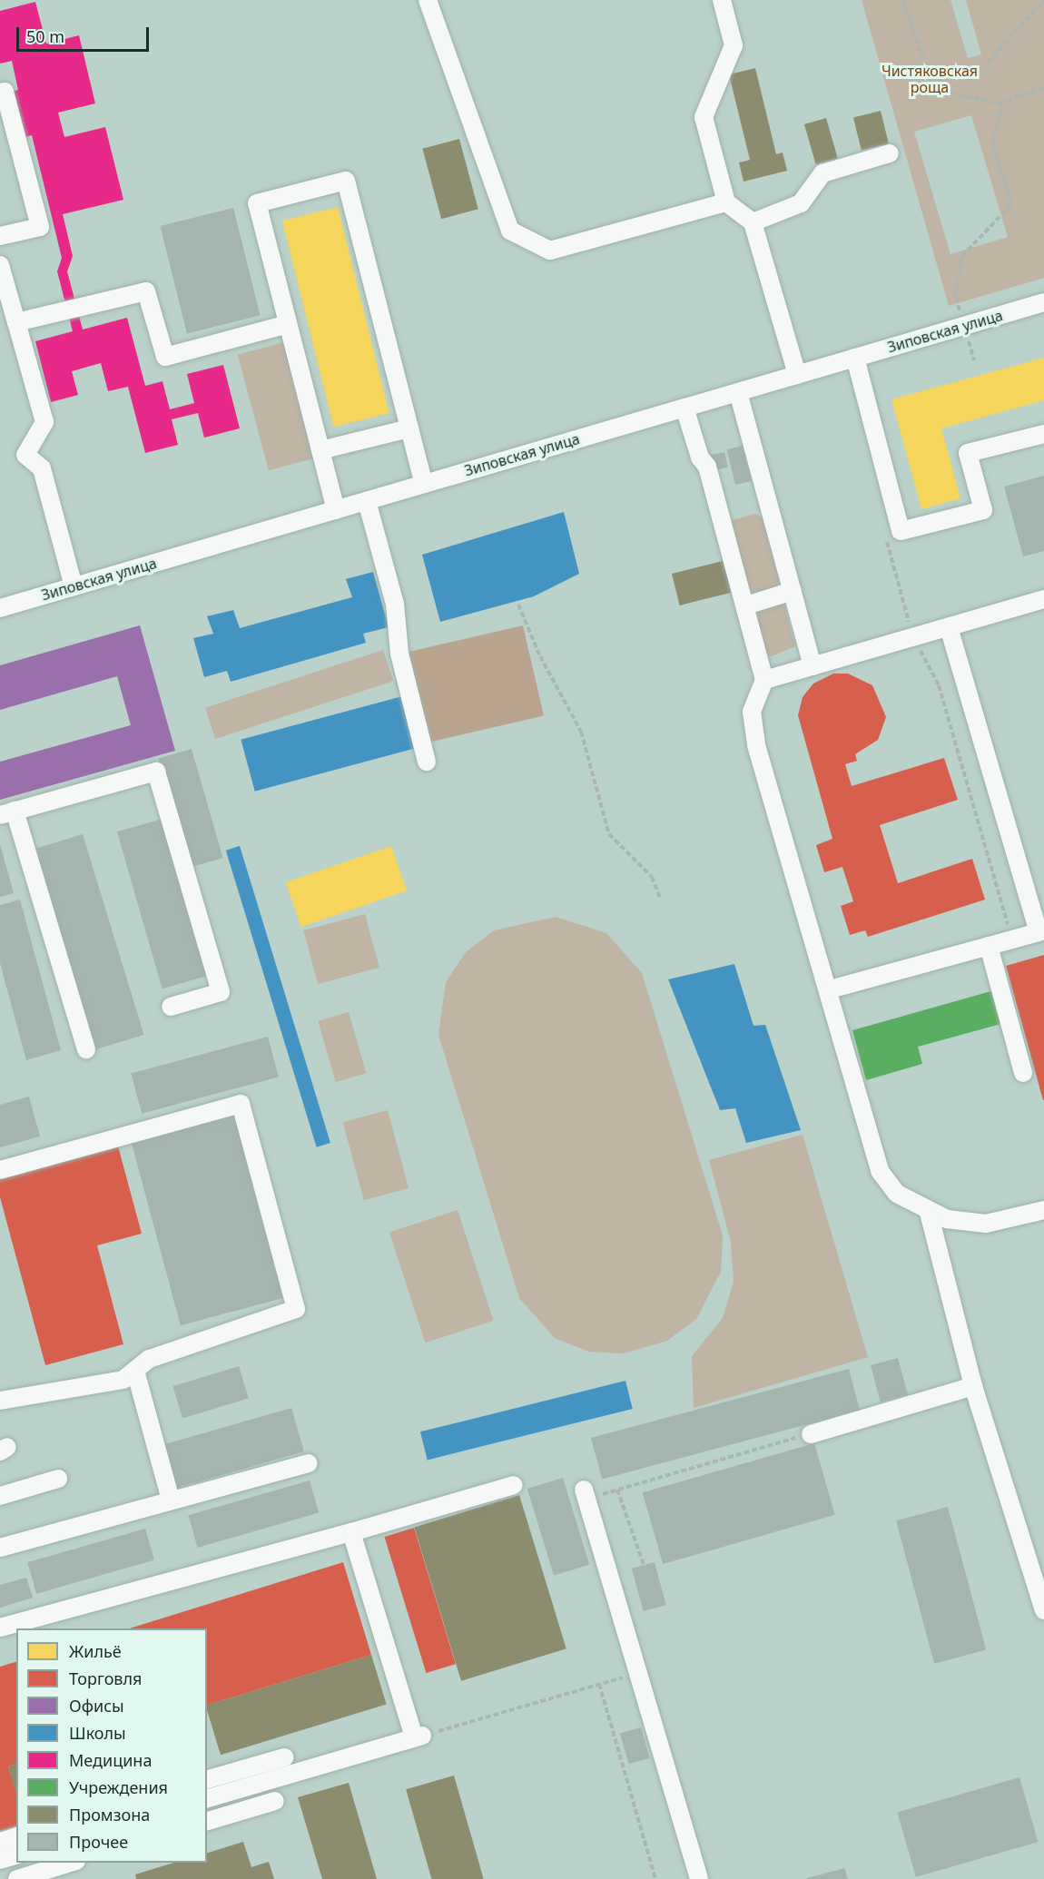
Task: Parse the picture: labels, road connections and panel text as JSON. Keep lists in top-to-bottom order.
{
  "streets": {
    "street": ["Зиповская улица"]
  },
  "parks": ["Чистяковская роща"],
  "legend": [
    "Жильё",
    "Торговля",
    "Офисы",
    "Школы",
    "Медицина",
    "Учреждения",
    "Промзона",
    "Прочее"
  ],
  "scale_bar": "50 m"
}
